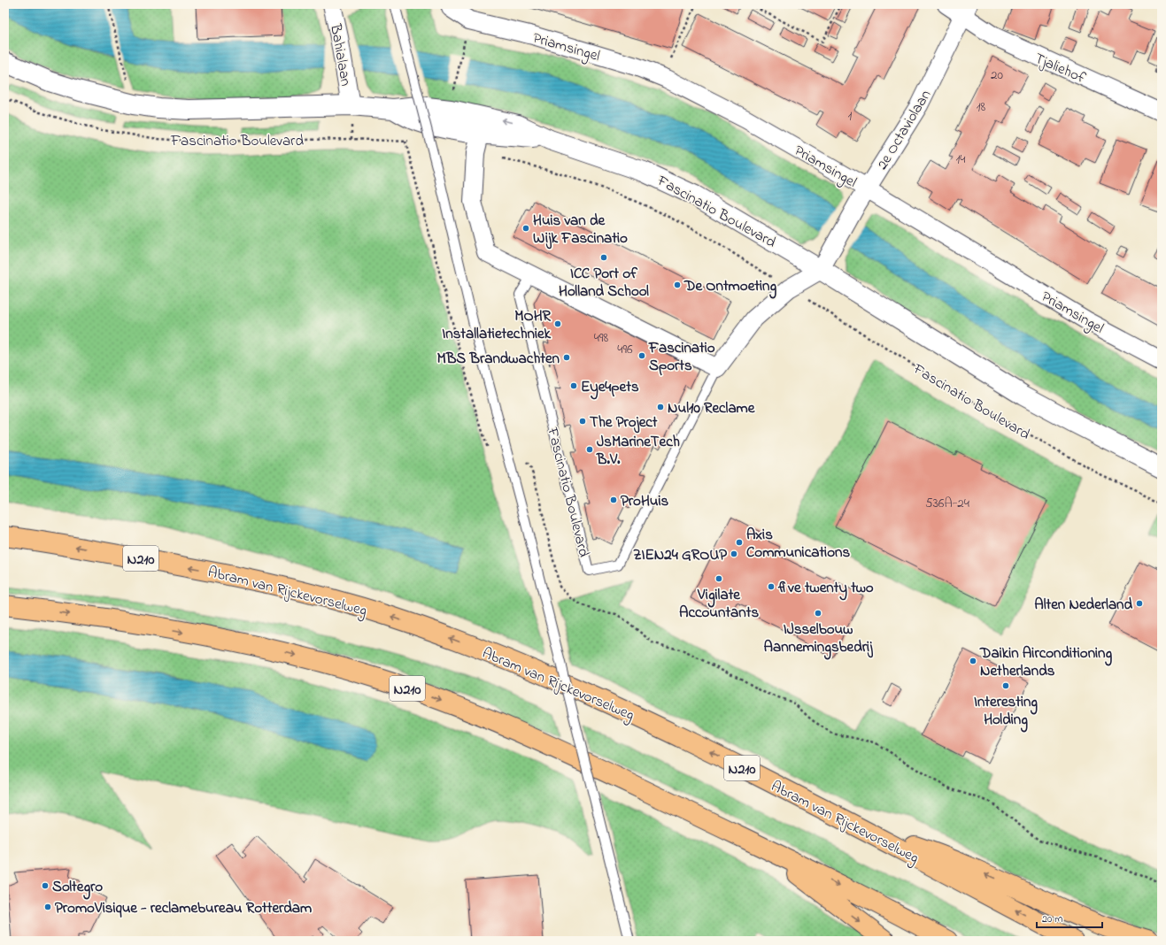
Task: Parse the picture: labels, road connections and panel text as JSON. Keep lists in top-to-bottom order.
{
  "streets": {
    "highway": ["N210", "Abram van Rijckevorselweg"],
    "street": [
      "Priamsingel",
      "Bahialaan",
      "Tjaliehof",
      "2e Octaviolaan",
      "Fascinatio Boulevard"
    ]
  },
  "crossings": [
    ["Priamsingel", "2e Octaviolaan"],
    ["Bahialaan", "Fascinatio Boulevard"],
    ["Tjaliehof", "2e Octaviolaan"],
    ["2e Octaviolaan", "Fascinatio Boulevard"]
  ],
  "places": [
    "Huis van de Wijk Fascinatio",
    "ICC Port of Holland School",
    "De Ontmoeting",
    "MOHR Installatietechniek",
    "Fascinatio Sports",
    "MBS Brandwachten",
    "Eye4pets",
    "Nul10 Reclame",
    "The Project",
    "JsMarineTech B.V.",
    "ProHuis",
    "Axis Communications",
    "ZIEN24 GROUP",
    "Vigilate Accountants",
    "five twenty two",
    "Alten Nederland",
    "IJsselbouw Aannemingsbedrij",
    "Daikin Airconditioning Netherlands",
    "Interesting Holding",
    "Soltegro",
    "PromoVisique - reclamebureau Rotterdam"
  ],
  "house_numbers": [
    "20",
    "18",
    "1",
    "14",
    "498",
    "496",
    "536A-24"
  ],
  "scale_bar": "20 m"
}
